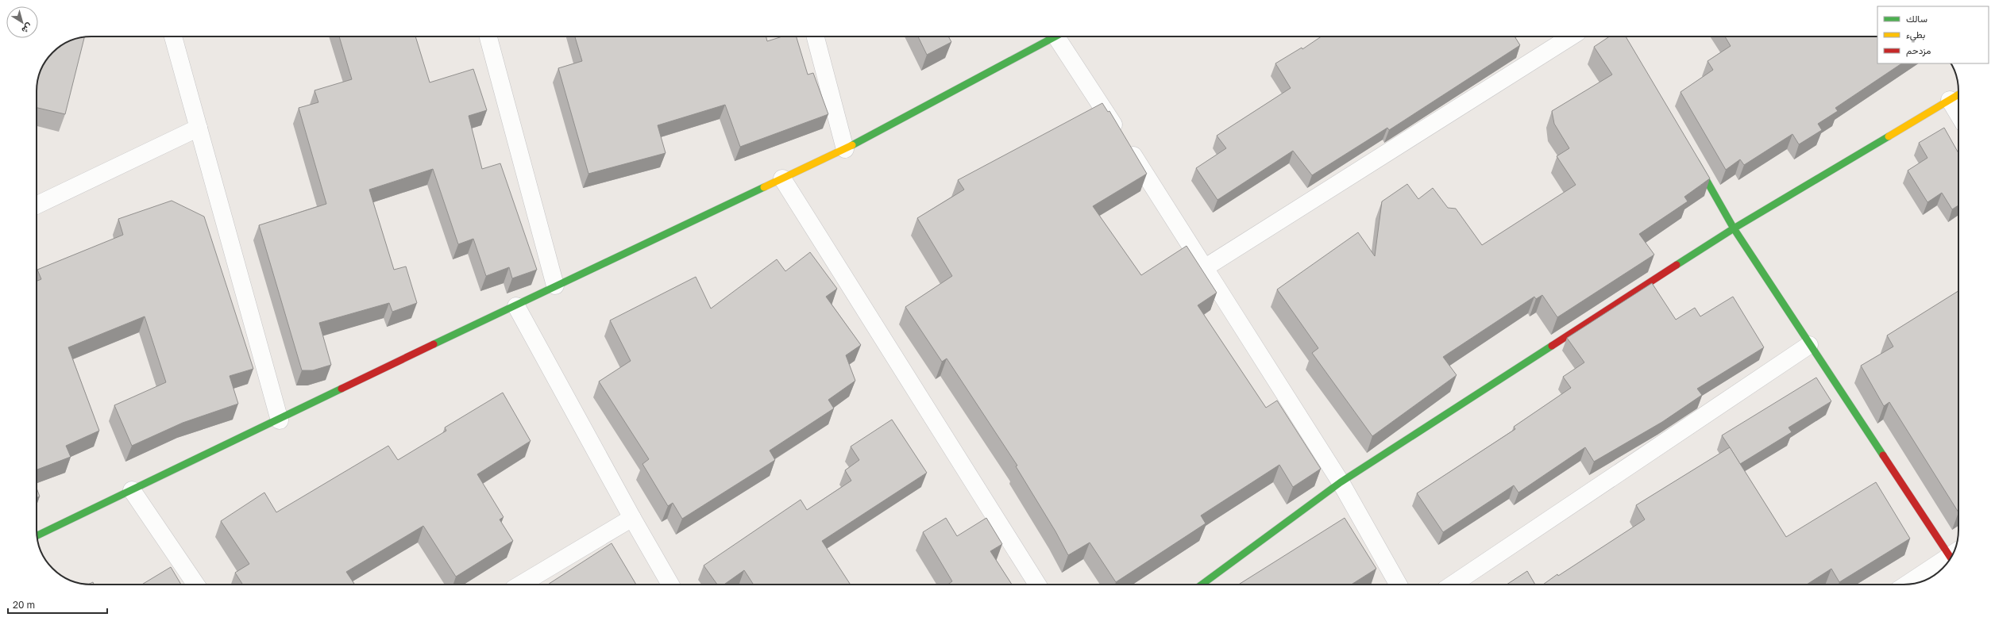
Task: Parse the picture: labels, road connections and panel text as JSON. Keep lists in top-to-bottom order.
{
  "legend": ["سالك", "بطيء", "مزدحم"],
  "scale_bar": "20 m",
  "north": "bottom right"
}
